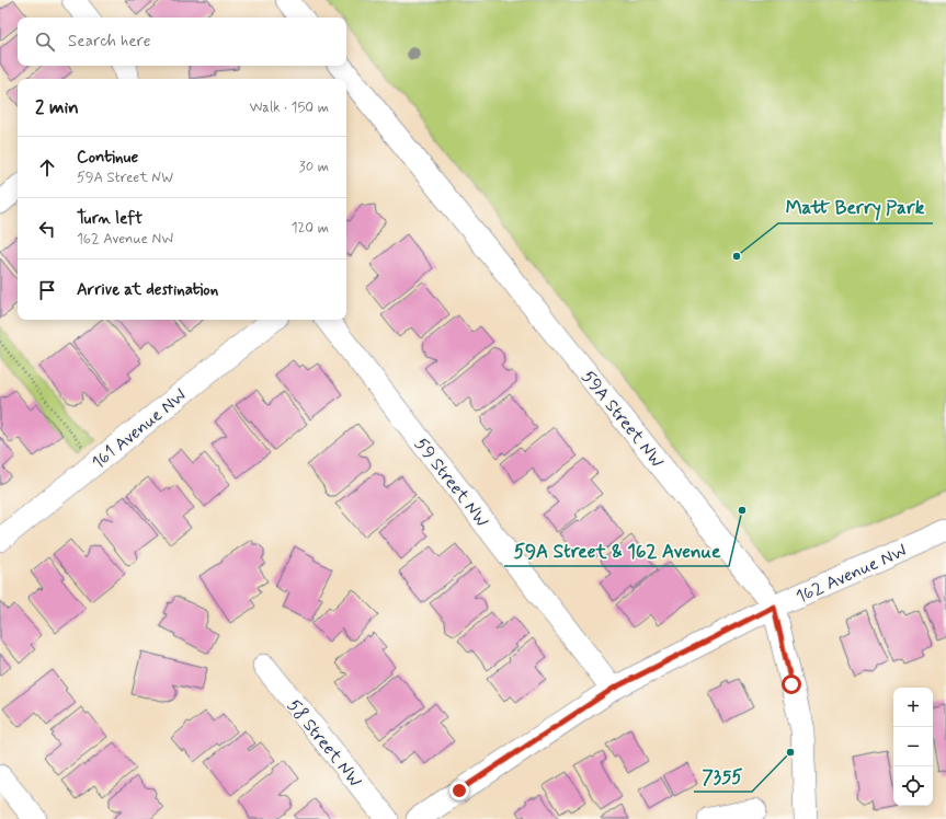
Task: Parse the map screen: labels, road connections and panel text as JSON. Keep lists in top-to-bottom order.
{
  "streets": {
    "street": [
      "59A Street NW",
      "161 Avenue NW",
      "59 Street NW",
      "162 Avenue NW",
      "58 Street NW"
    ]
  },
  "crossings": [
    ["59A Street NW", "162 Avenue NW"],
    ["59 Street NW", "162 Avenue NW"]
  ],
  "places": ["Matt Berry Park", "59A Street & 162 Avenue", "7355"],
  "page": {
    "search": "Search here",
    "heading": ["2 min", "Walk · 150 m"],
    "list": [
      ["Continue", "59A Street NW", "30 m"],
      ["Turn left", "162 Avenue NW", "120 m"],
      "Arrive at destination"
    ],
    "map_buttons": ["+", "−"]
  }
}
